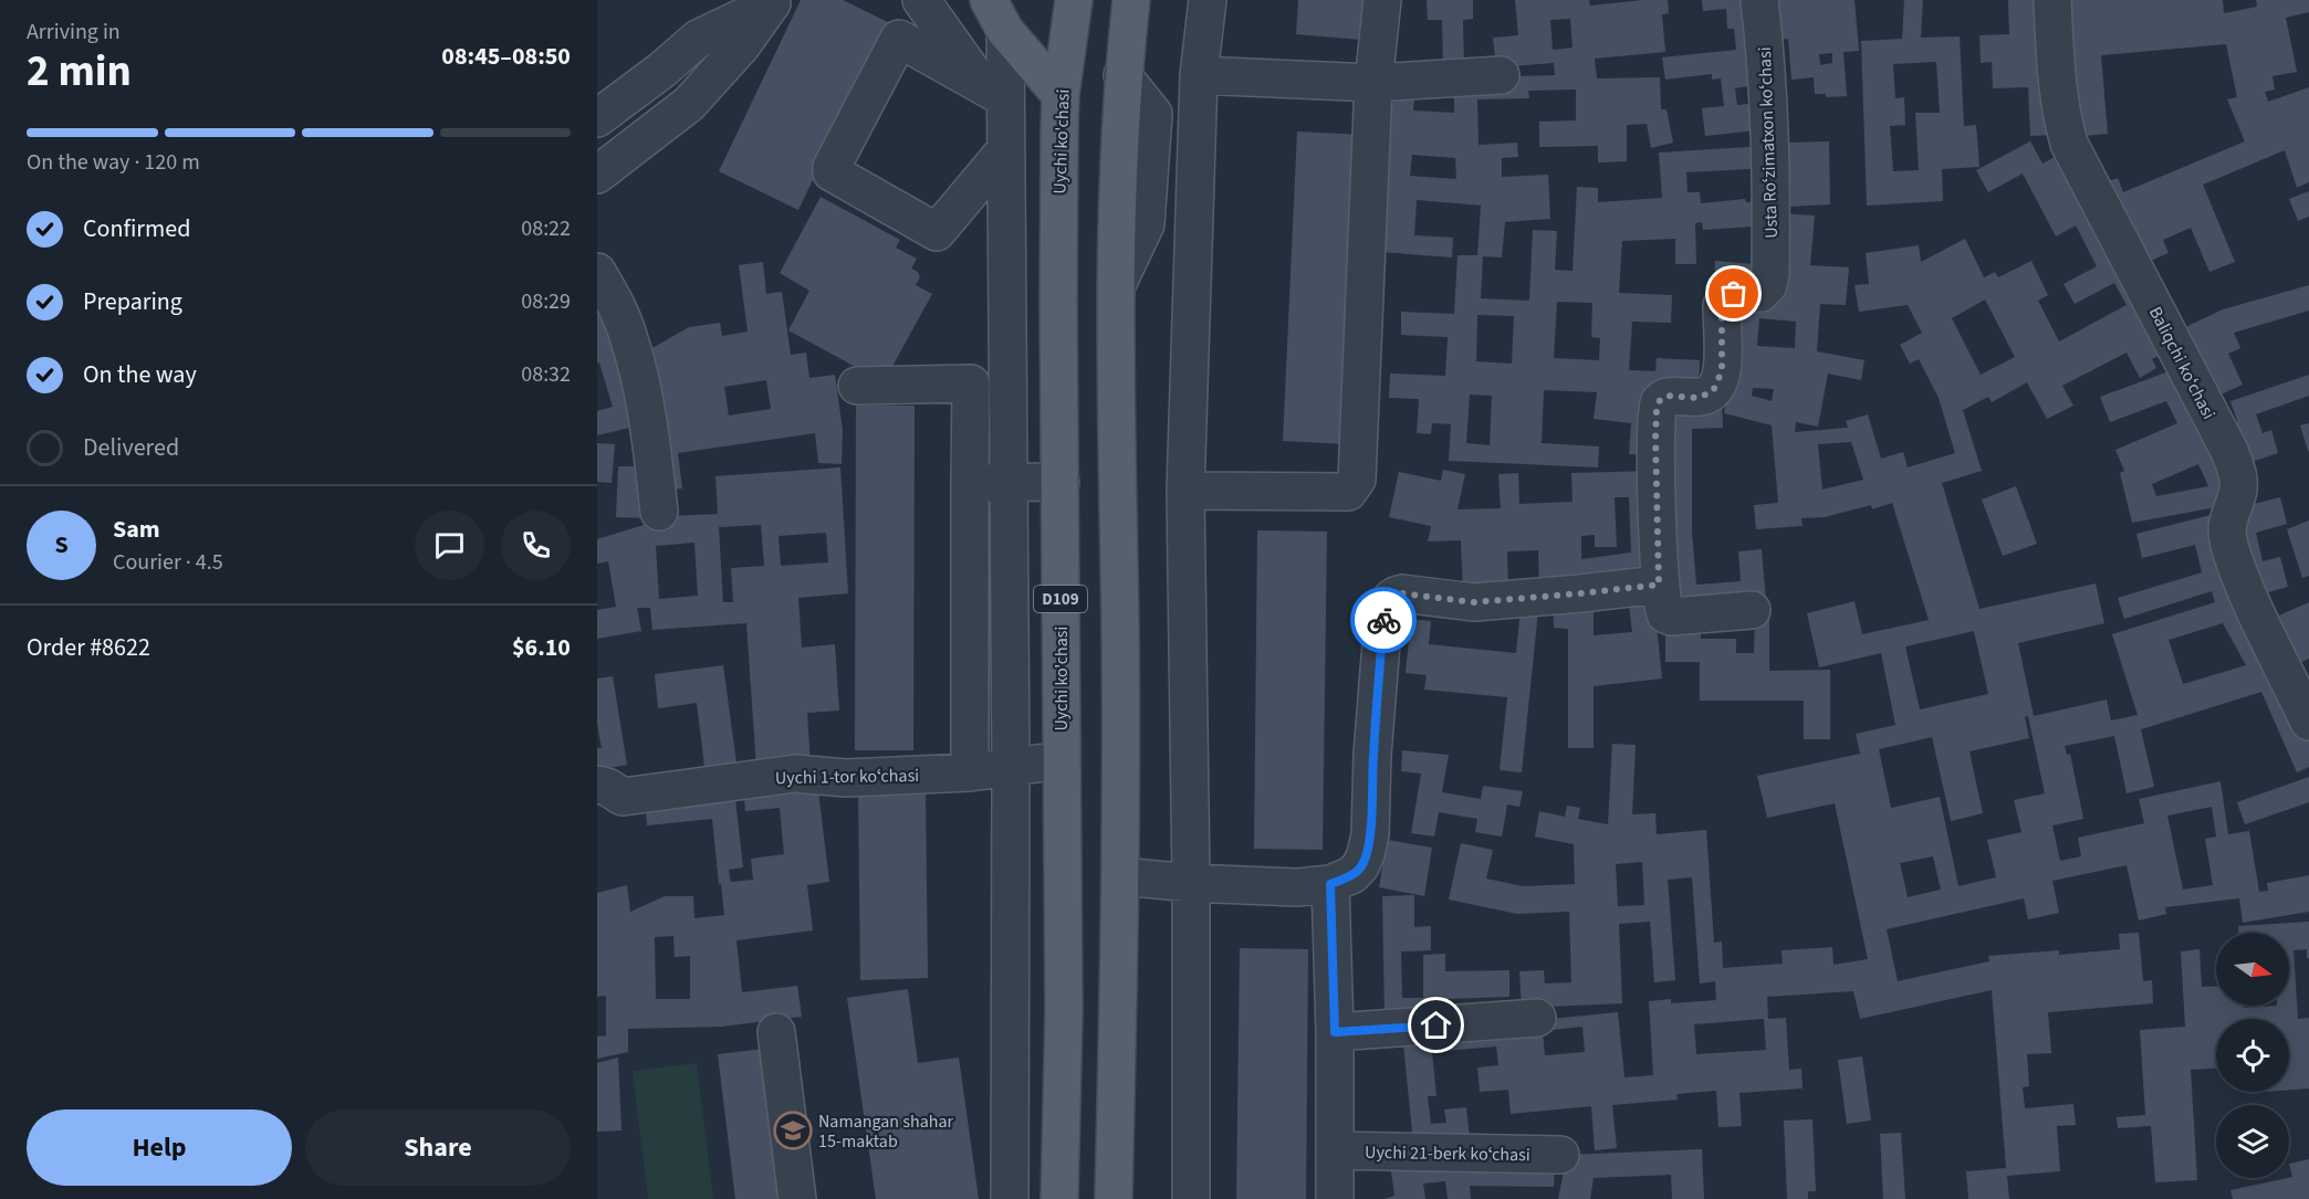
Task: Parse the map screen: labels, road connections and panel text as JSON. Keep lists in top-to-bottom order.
{
  "streets": {
    "main road": ["Uychi ko'chasi", "D109"],
    "street": [
      "Usta Roʻzimatxon koʻchasi",
      "Baliqchi koʻchasi",
      "Uychi 1-tor koʻchasi",
      "Uychi 21-berk koʻchasi"
    ]
  },
  "crossings": [
    ["Uychi ko'chasi", "Uychi 1-tor koʻchasi"]
  ],
  "places": {
    "school or university": ["Namangan shahar 15-maktab"]
  },
  "north": "right",
  "page": {
    "heading": ["2 min", "Arriving in", "08:45–08:50"],
    "panel": [
      "Sam",
      "Courier · 4.5",
      "Order #8622",
      "$6.10"
    ],
    "bar": "On the way · 120 m",
    "list": [
      ["Confirmed", "08:22"],
      ["Preparing", "08:29"],
      ["On the way", "08:32"],
      "Delivered"
    ],
    "round": "S",
    "buttons": ["Help", "Share"]
  }
}
